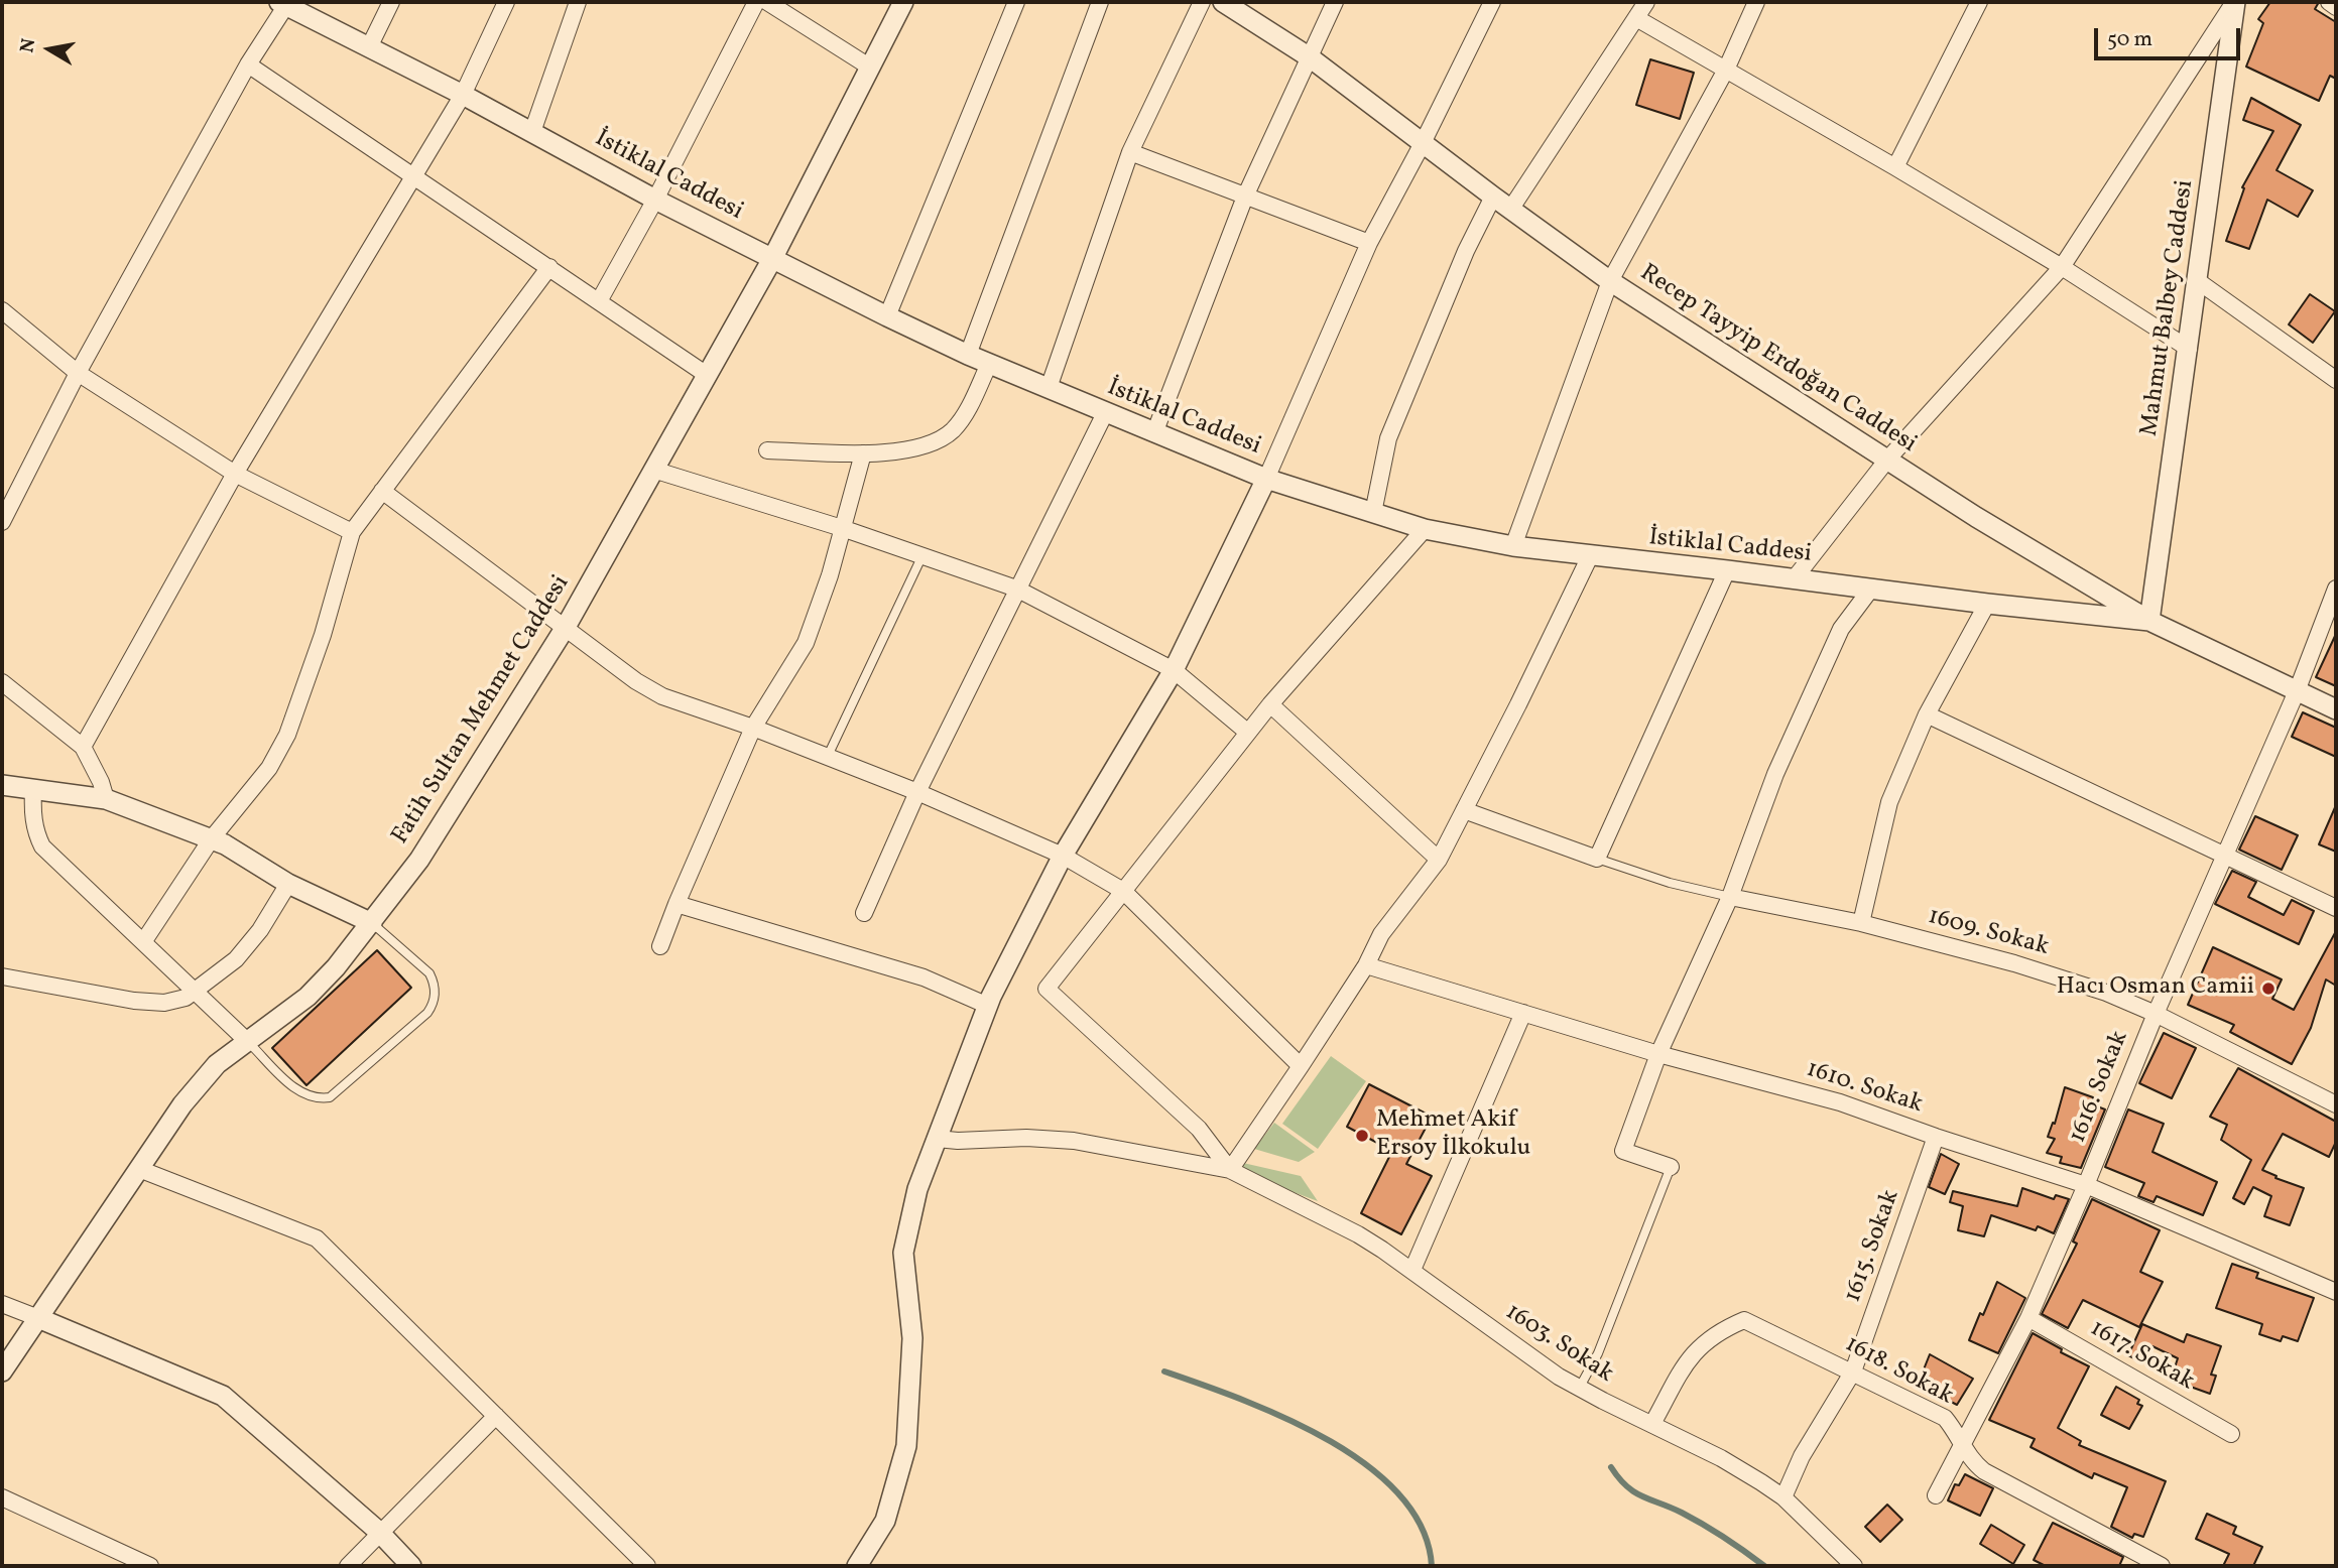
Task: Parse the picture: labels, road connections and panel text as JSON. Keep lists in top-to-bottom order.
{
  "streets": {
    "street": [
      "İstiklal Caddesi",
      "Mahmut Balbey Caddesi",
      "Recep Tayyip Erdoğan Caddesi",
      "Fatih Sultan Mehmet Caddesi",
      "1609. Sokak",
      "1616. Sokak",
      "1610. Sokak",
      "1615. Sokak",
      "1603. Sokak",
      "1617. Sokak",
      "1618. Sokak"
    ]
  },
  "crossings": [
    ["İstiklal Caddesi", "Mahmut Balbey Caddesi"],
    ["İstiklal Caddesi", "Recep Tayyip Erdoğan Caddesi"],
    ["İstiklal Caddesi", "Fatih Sultan Mehmet Caddesi"],
    ["Mahmut Balbey Caddesi", "Recep Tayyip Erdoğan Caddesi"],
    ["Recep Tayyip Erdoğan Caddesi", "1616. Sokak"],
    ["1609. Sokak", "1616. Sokak"],
    ["1616. Sokak", "1610. Sokak"],
    ["1616. Sokak", "1617. Sokak"],
    ["1616. Sokak", "1618. Sokak"],
    ["1610. Sokak", "1615. Sokak"],
    ["1615. Sokak", "1603. Sokak"],
    ["1615. Sokak", "1618. Sokak"],
    ["1603. Sokak", "1618. Sokak"]
  ],
  "places": ["Hacı Osman Camii", "Mehmet Akif Ersoy İlkokulu"],
  "scale_bar": "50 m",
  "north": "left"
}
